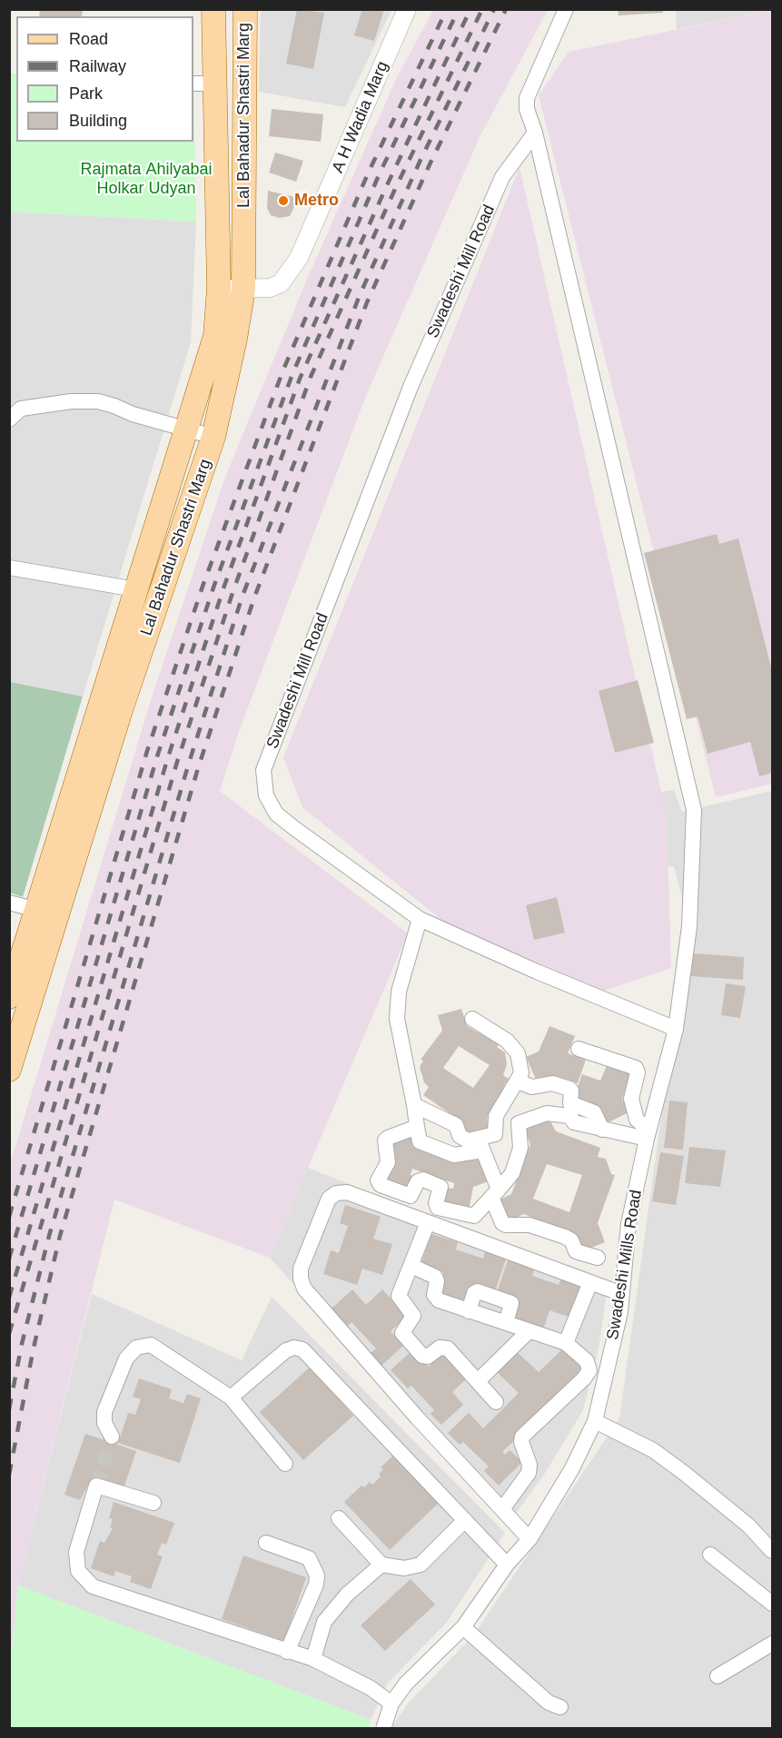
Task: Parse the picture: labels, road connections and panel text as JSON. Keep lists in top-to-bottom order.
{
  "streets": {
    "main road": ["Lal Bahadur Shastri Marg"],
    "street": ["A H Wadia Marg", "Swadeshi Mill Road", "Swadeshi Mills Road"]
  },
  "crossings": [
    ["Lal Bahadur Shastri Marg", "A H Wadia Marg"],
    ["Swadeshi Mill Road", "Swadeshi Mills Road"]
  ],
  "parks": ["Rajmata Ahilyabai Holkar Udyan"],
  "places": ["Metro"],
  "legend": [
    "Road",
    "Railway",
    "Park",
    "Building"
  ]
}
